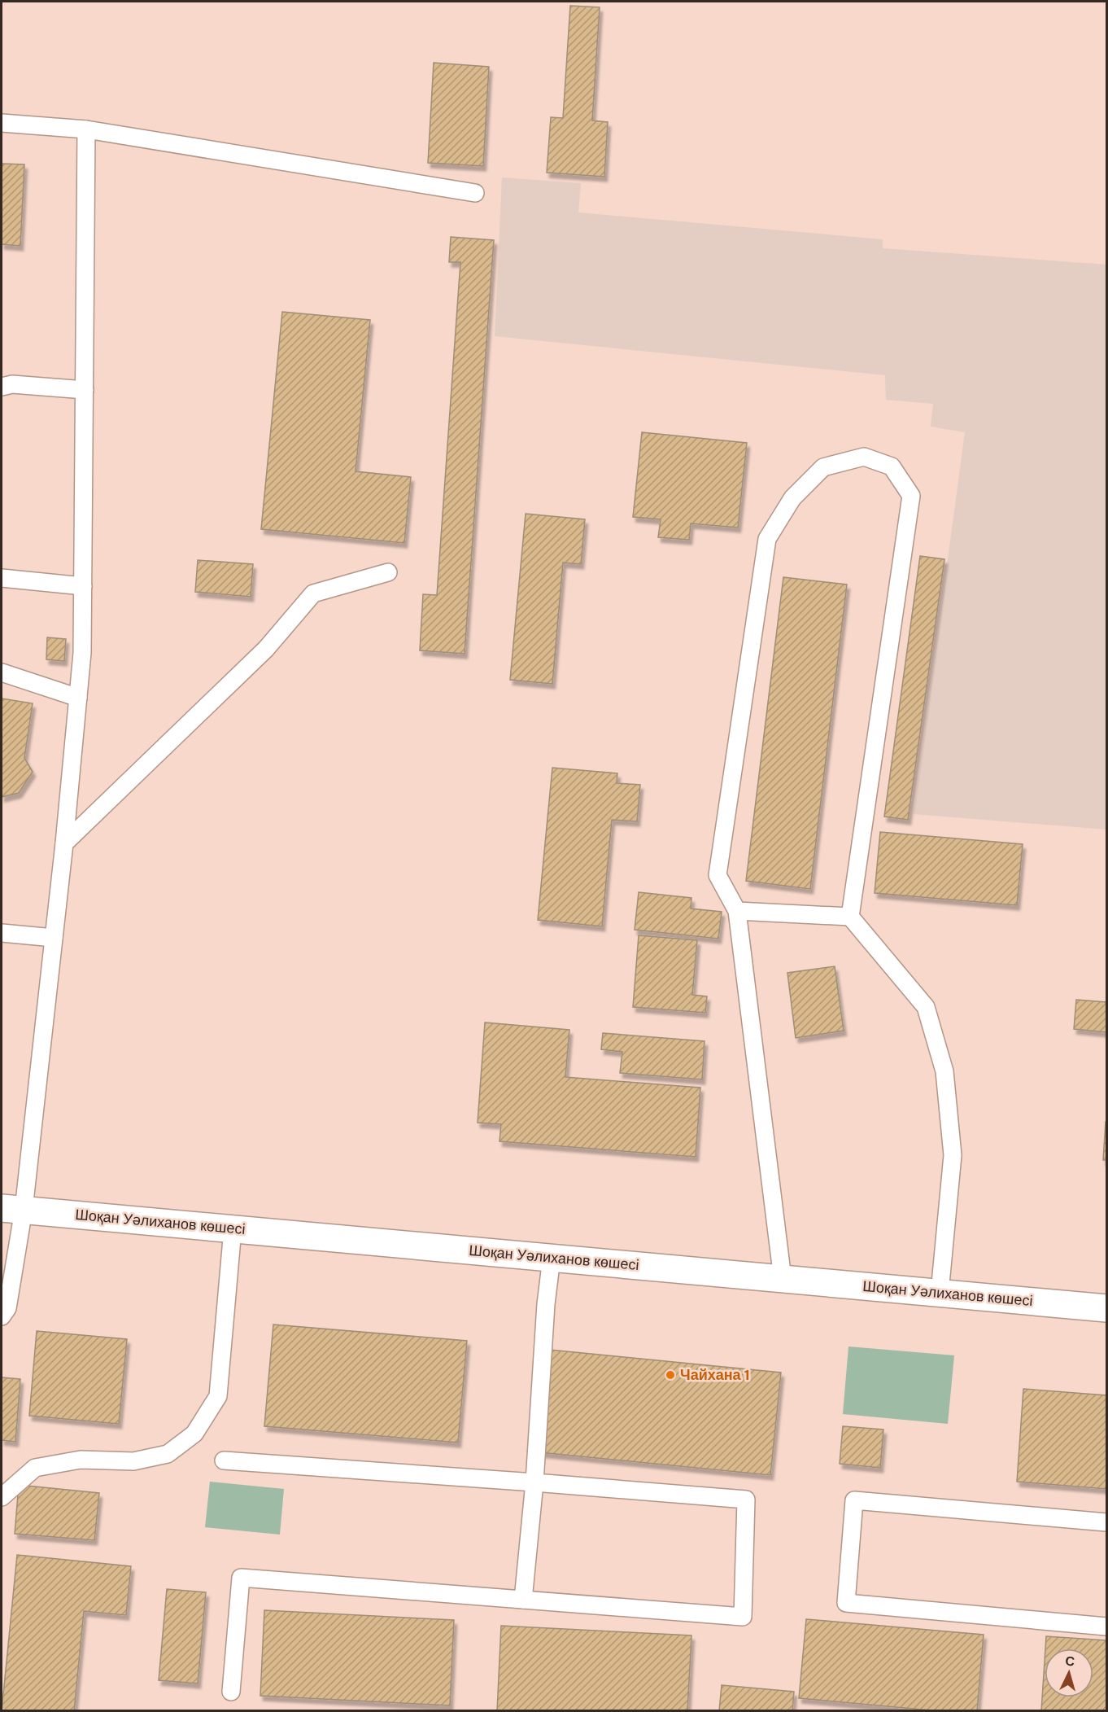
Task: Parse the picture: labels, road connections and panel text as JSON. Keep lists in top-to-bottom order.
{
  "streets": {
    "main road": ["Шоқан Уәлиханов көшесі"]
  },
  "places": ["Чайхана 1"],
  "north": "top"
}
